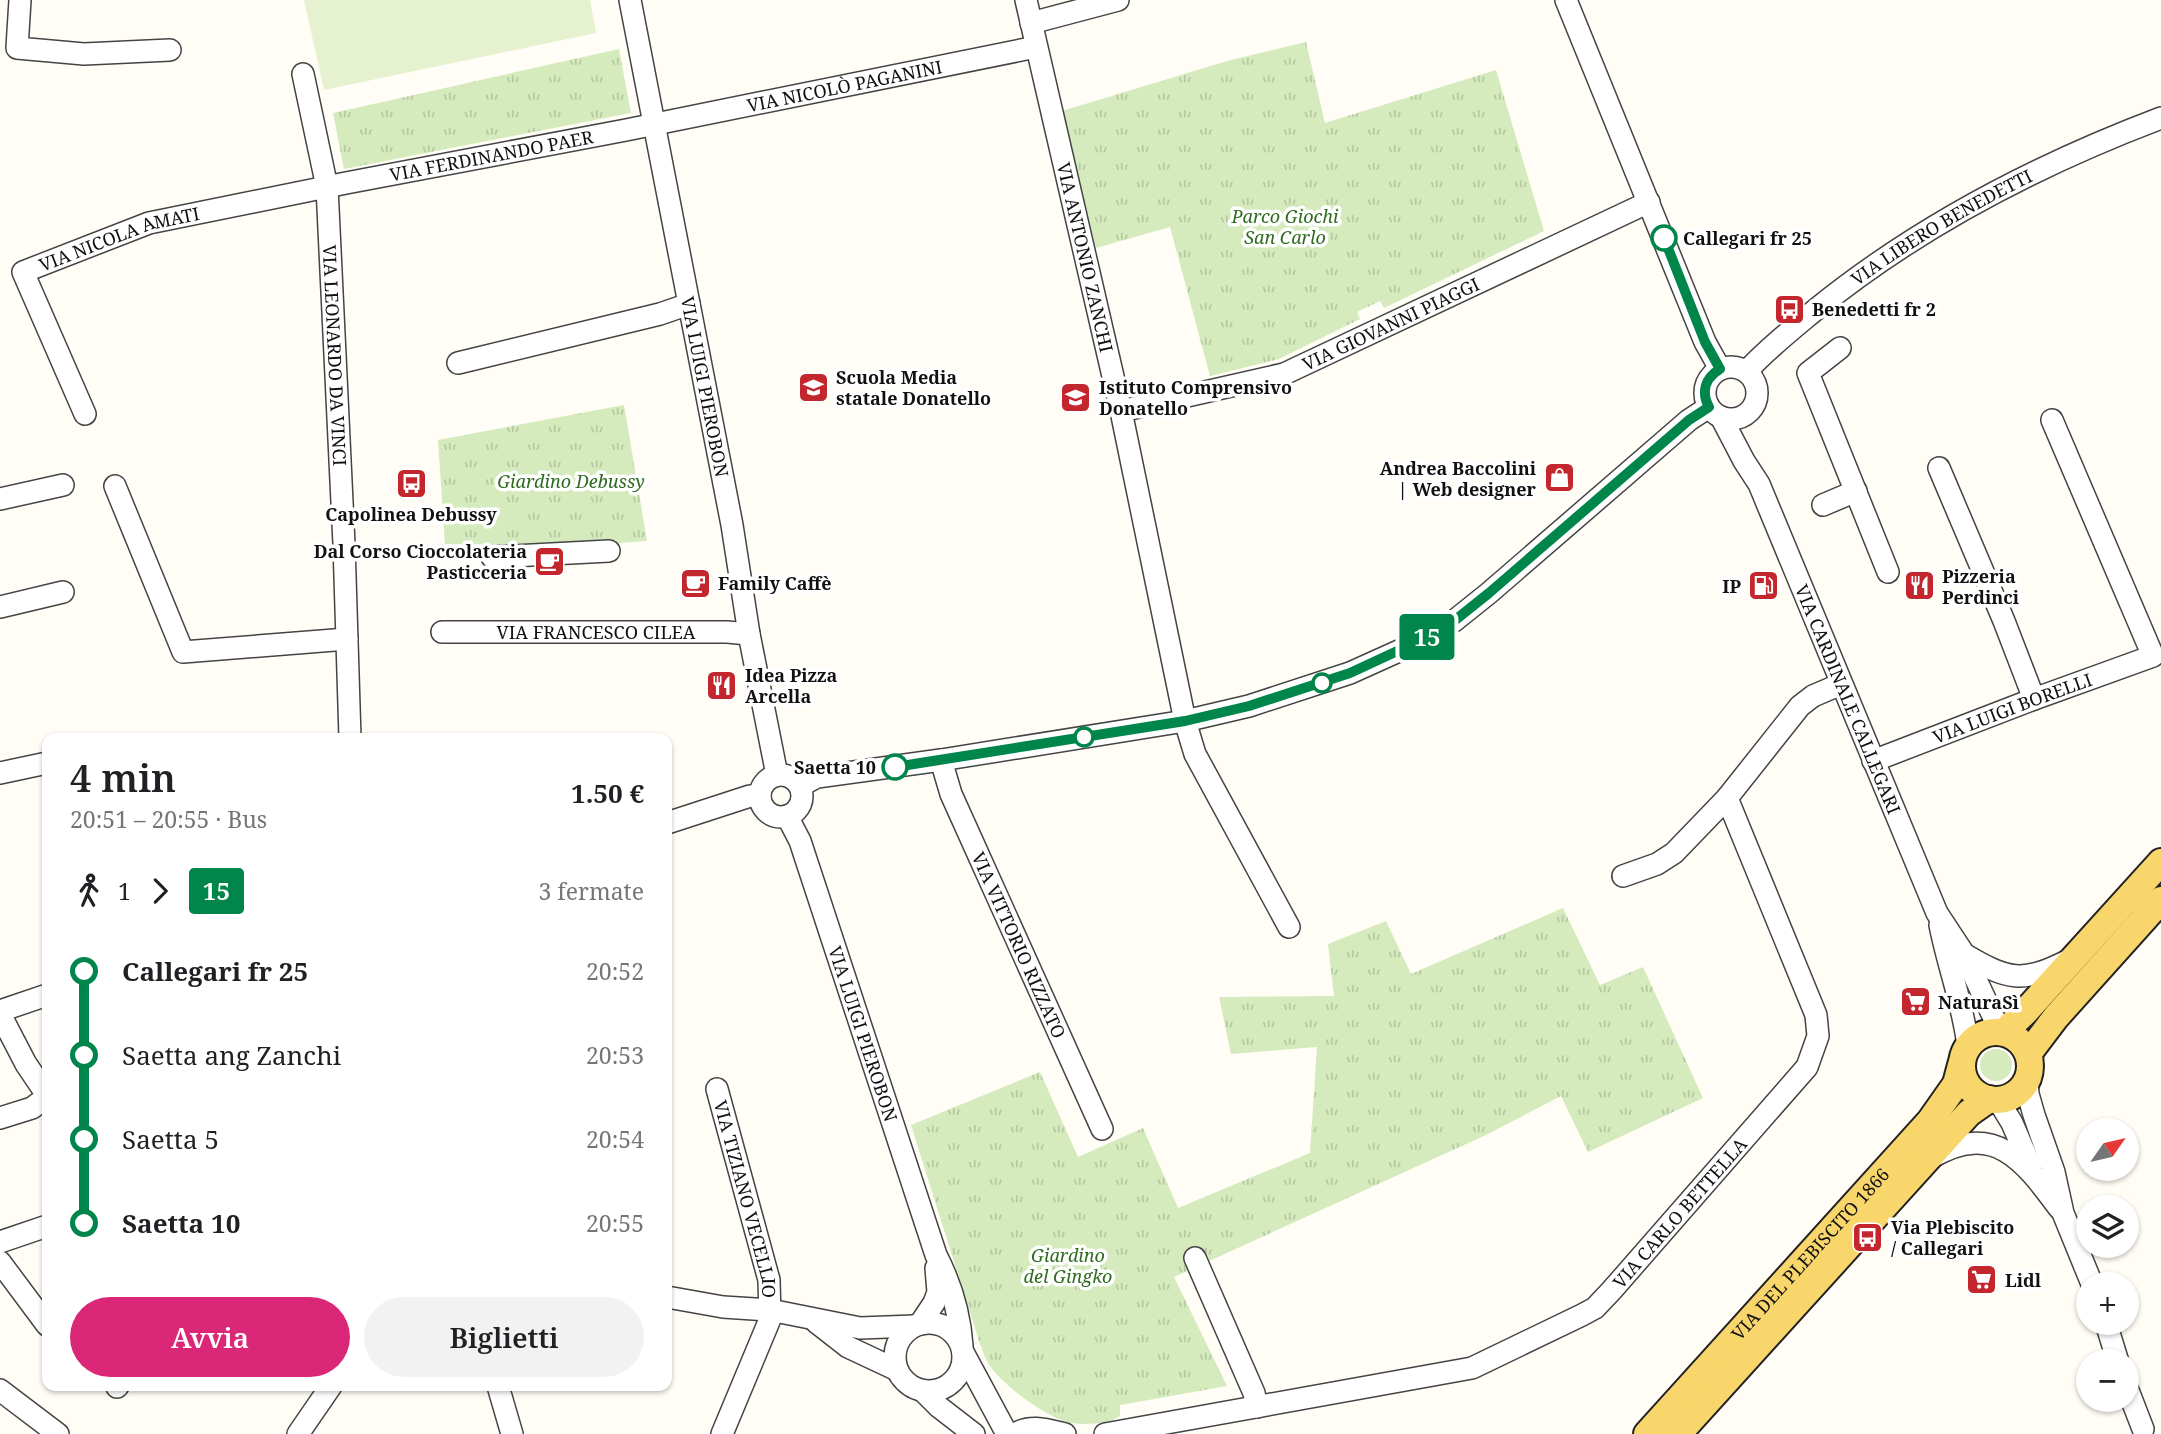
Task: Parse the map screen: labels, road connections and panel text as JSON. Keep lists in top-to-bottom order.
{
  "streets": {
    "main road": ["VIA DEL PLEBISCITO 1866"],
    "street": [
      "VIA NICOLÒ PAGANINI",
      "VIA FERDINANDO PAER",
      "VIA LIBERO BENEDETTI",
      "VIA NICOLA AMATI",
      "VIA ANTONIO ZANCHI",
      "VIA GIOVANNI PIAGGI",
      "VIA LEONARDO DA VINCI",
      "VIA LUIGI PIEROBON",
      "VIA FRANCESCO CILEA",
      "VIA CARDINALE CALLEGARI",
      "VIA LUIGI BORELLI",
      "VIA VITTORIO RIZZATO",
      "VIA TIZIANO VECELLIO",
      "VIA CARLO BETTELLA"
    ]
  },
  "crossings": [
    ["VIA NICOLÒ PAGANINI", "VIA FERDINANDO PAER"],
    ["VIA NICOLÒ PAGANINI", "VIA ANTONIO ZANCHI"],
    ["VIA NICOLÒ PAGANINI", "VIA LUIGI PIEROBON"],
    ["VIA FERDINANDO PAER", "VIA NICOLA AMATI"],
    ["VIA FERDINANDO PAER", "VIA LEONARDO DA VINCI"],
    ["VIA FERDINANDO PAER", "VIA LUIGI PIEROBON"],
    ["VIA LIBERO BENEDETTI", "VIA CARDINALE CALLEGARI"],
    ["VIA NICOLA AMATI", "VIA LEONARDO DA VINCI"],
    ["VIA ANTONIO ZANCHI", "VIA GIOVANNI PIAGGI"],
    ["VIA LUIGI PIEROBON", "VIA FRANCESCO CILEA"],
    ["VIA LUIGI PIEROBON", "VIA TIZIANO VECELLIO"],
    ["VIA CARDINALE CALLEGARI", "VIA LUIGI BORELLI"],
    ["VIA CARDINALE CALLEGARI", "VIA DEL PLEBISCITO 1866"]
  ],
  "parks": ["Parco Giochi San Carlo", "Giardino Debussy", "Giardino del Gingko"],
  "places": {
    "other": ["Callegari fr 25", "Saetta 10"],
    "bus stop": ["Benedetti fr 2", "Capolinea Debussy", "Via Plebiscito / Callegari"],
    "school or university": ["Scuola Media statale Donatello", "Istituto Comprensivo Donatello"],
    "shop": ["Andrea Baccolini | Web designer"],
    "cafe": ["Dal Corso Cioccolateria Pasticceria", "Family Caffè"],
    "fuel station": ["IP"],
    "restaurant": ["Pizzeria Perdinci", "Idea Pizza Arcella"],
    "supermarket": ["NaturaSì", "Lidl"]
  },
  "lines": ["bus line 15"],
  "north": "top right",
  "page": {
    "on_map": "15",
    "heading": ["4 min", "20:51 – 20:55 · Bus", "1.50 €"],
    "legs": ["1", "15", "3 fermate"],
    "list": [
      {
        "name": "Callegari fr 25",
        "value": "20:52"
      },
      {
        "name": "Saetta ang Zanchi",
        "value": "20:53"
      },
      {
        "name": "Saetta 5",
        "value": "20:54"
      },
      {
        "name": "Saetta 10",
        "value": "20:55"
      }
    ],
    "map_buttons": ["+", "−"],
    "buttons": ["Avvia", "Biglietti"]
  }
}
